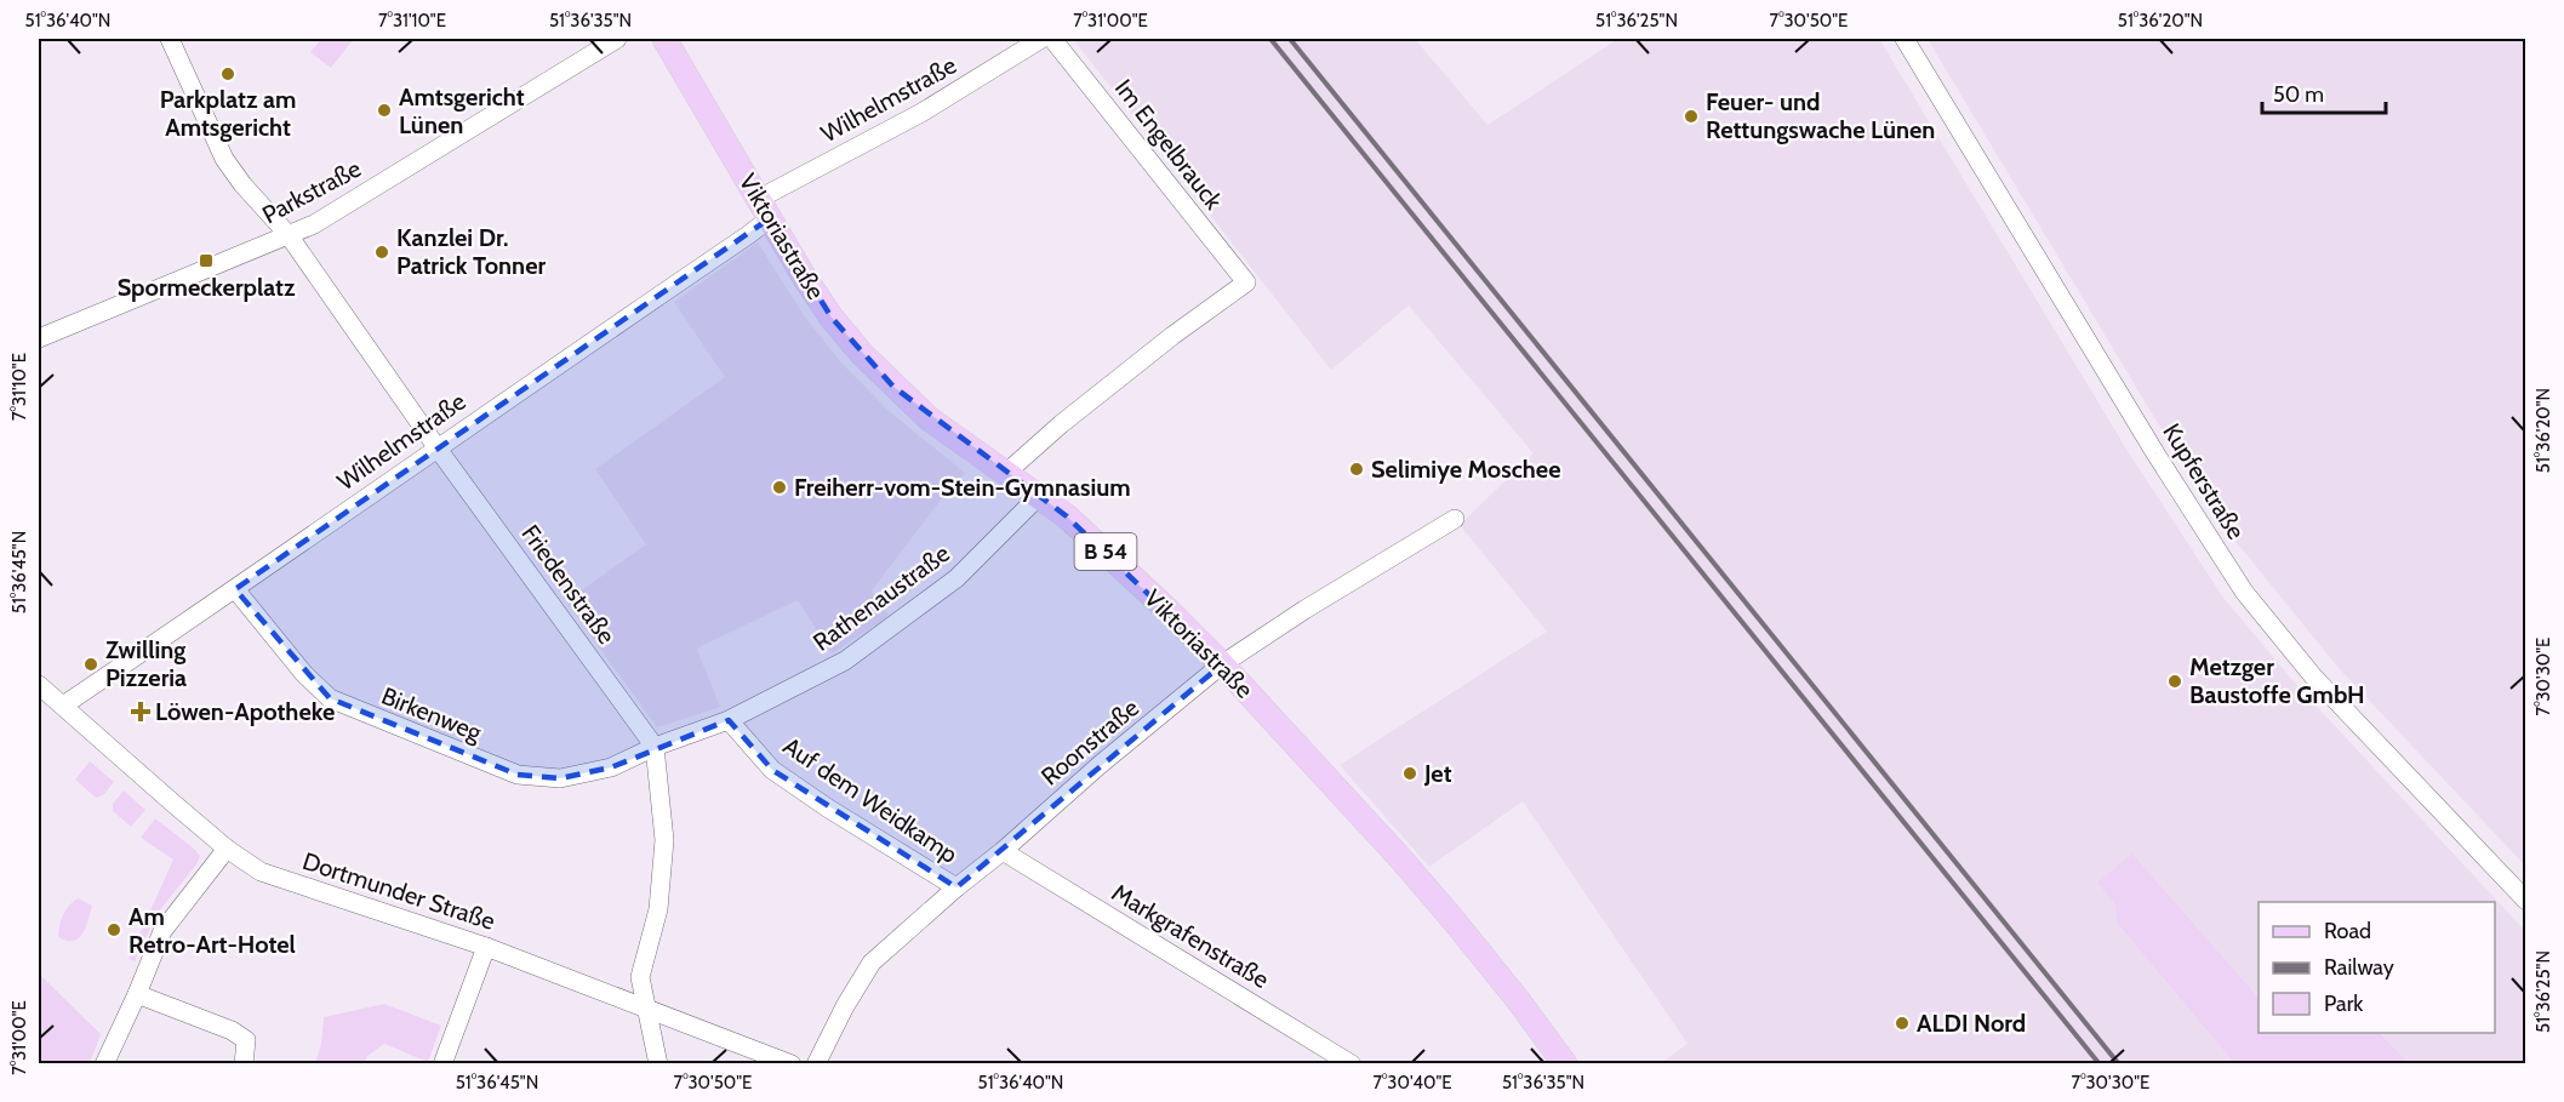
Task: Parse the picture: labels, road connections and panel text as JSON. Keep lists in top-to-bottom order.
{
  "streets": {
    "main road": ["Viktoriastraße", "B 54"],
    "street": [
      "Wilhelmstraße",
      "Im Engelbrauck",
      "Parkstraße",
      "Kupferstraße",
      "Friedenstraße",
      "Rathenaustraße",
      "Birkenweg",
      "Roonstraße",
      "Auf dem Weidkamp",
      "Dortmunder Straße",
      "Markgrafenstraße"
    ]
  },
  "crossings": [
    ["Wilhelmstraße", "Viktoriastraße"],
    ["Wilhelmstraße", "Friedenstraße"],
    ["Wilhelmstraße", "Birkenweg"],
    ["Wilhelmstraße", "Dortmunder Straße"],
    ["Im Engelbrauck", "Viktoriastraße"],
    ["Parkstraße", "Friedenstraße"],
    ["Viktoriastraße", "Rathenaustraße"],
    ["Viktoriastraße", "Roonstraße"],
    ["Friedenstraße", "Rathenaustraße"],
    ["Friedenstraße", "Birkenweg"],
    ["Rathenaustraße", "Birkenweg"],
    ["Rathenaustraße", "Auf dem Weidkamp"],
    ["Roonstraße", "Auf dem Weidkamp"],
    ["Roonstraße", "Markgrafenstraße"]
  ],
  "places": {
    "other": [
      "Parkplatz am Amtsgericht",
      "Amtsgericht Lünen",
      "Feuer- und Rettungswache Lünen",
      "Kanzlei Dr. Patrick Tonner",
      "Selimiye Moschee",
      "Freiherr-vom-Stein-Gymnasium",
      "Zwilling Pizzeria",
      "Metzger Baustoffe GmbH",
      "Jet",
      "Am Retro-Art-Hotel",
      "ALDI Nord"
    ],
    "transit": ["Spormeckerplatz"],
    "health": ["Löwen-Apotheke"]
  },
  "legend": ["Road", "Railway", "Park"],
  "scale_bar": "50 m",
  "coordinates": [
    "51°36'40\"N",
    "7°31'10\"E",
    "51°36'35\"N",
    "7°31'00\"E",
    "51°36'25\"N",
    "7°30'50\"E",
    "51°36'20\"N",
    "51°36'45\"N",
    "7°30'30\"E",
    "7°30'40\"E"
  ]
}
